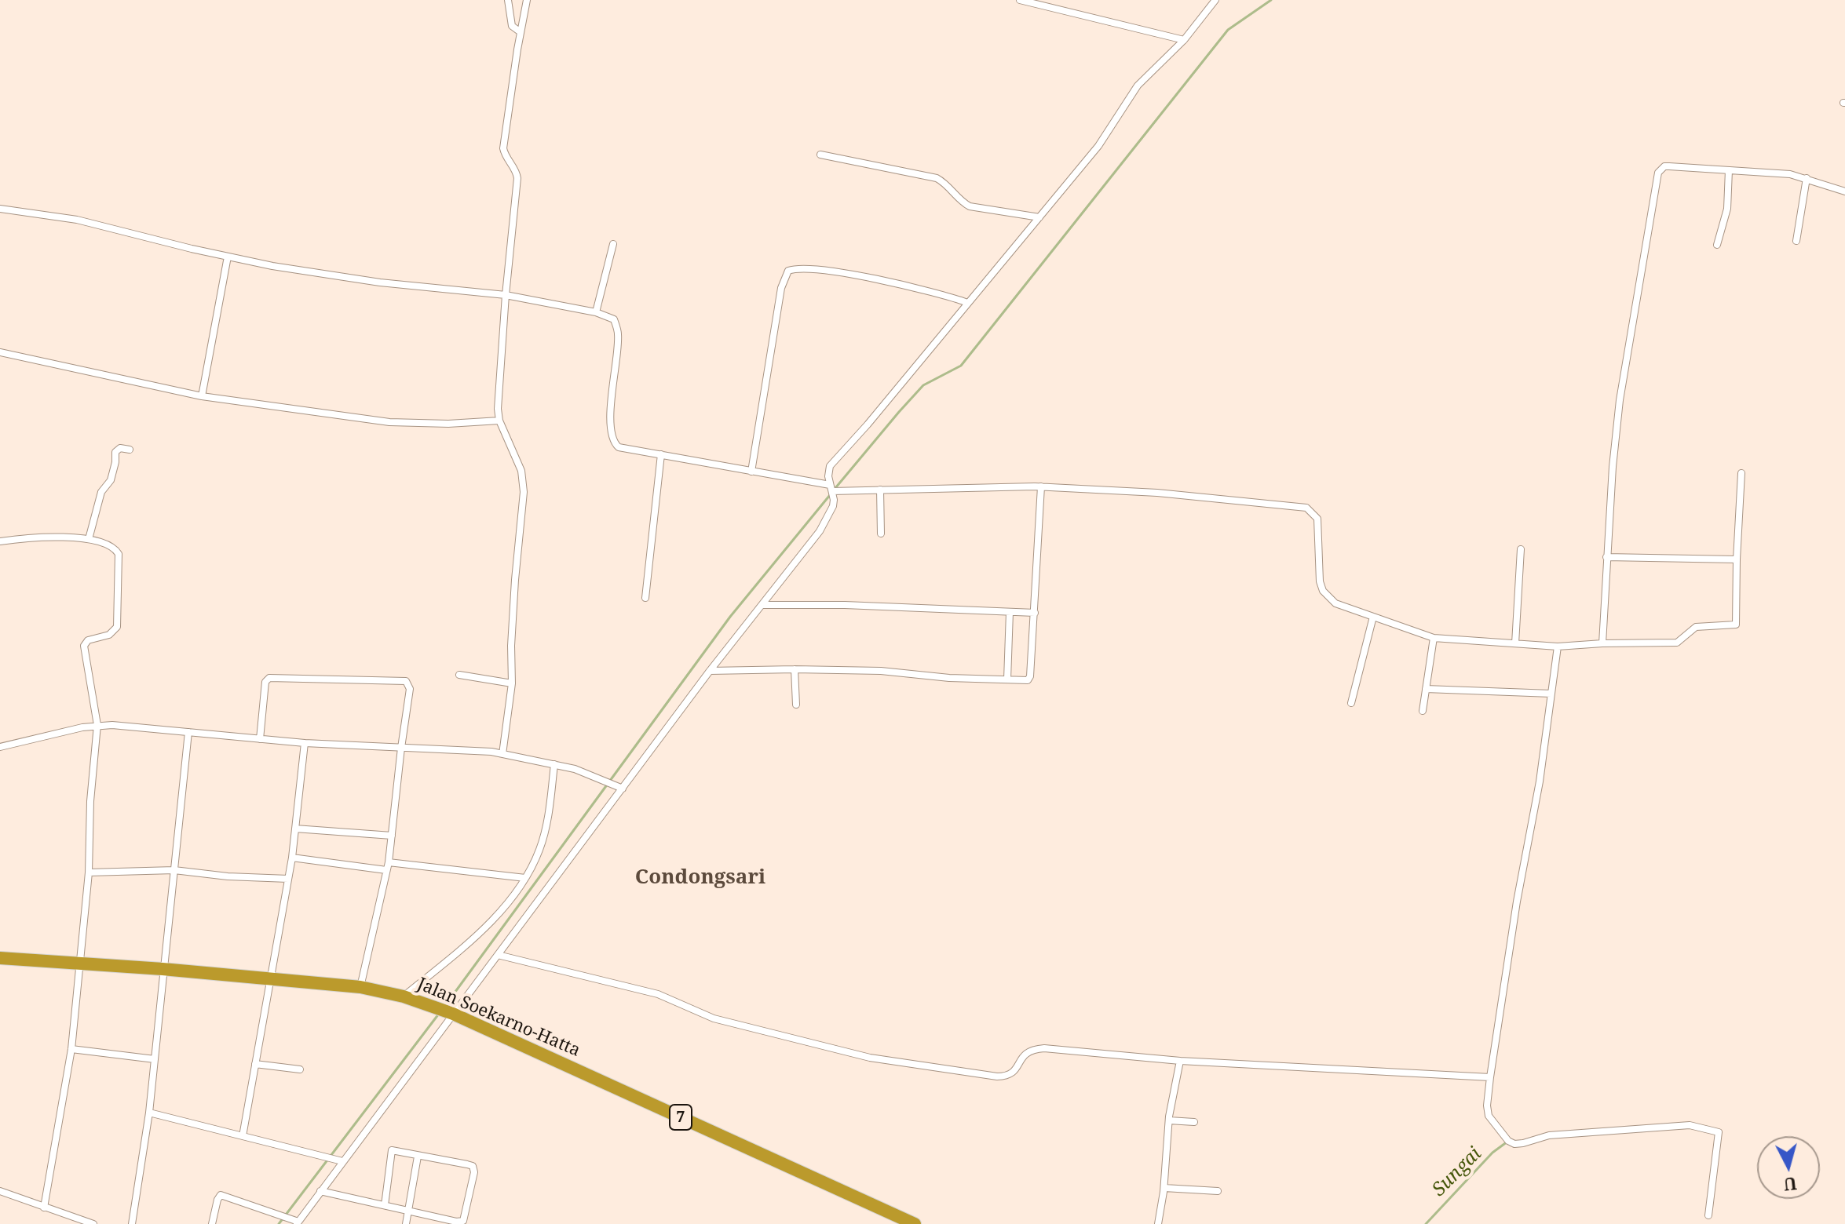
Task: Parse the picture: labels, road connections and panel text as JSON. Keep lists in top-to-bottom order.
{
  "streets": {
    "highway": ["Jalan Soekarno-Hatta", "7"]
  },
  "districts": ["Condongsari"],
  "water": ["Sungai"],
  "north": "bottom"
}
